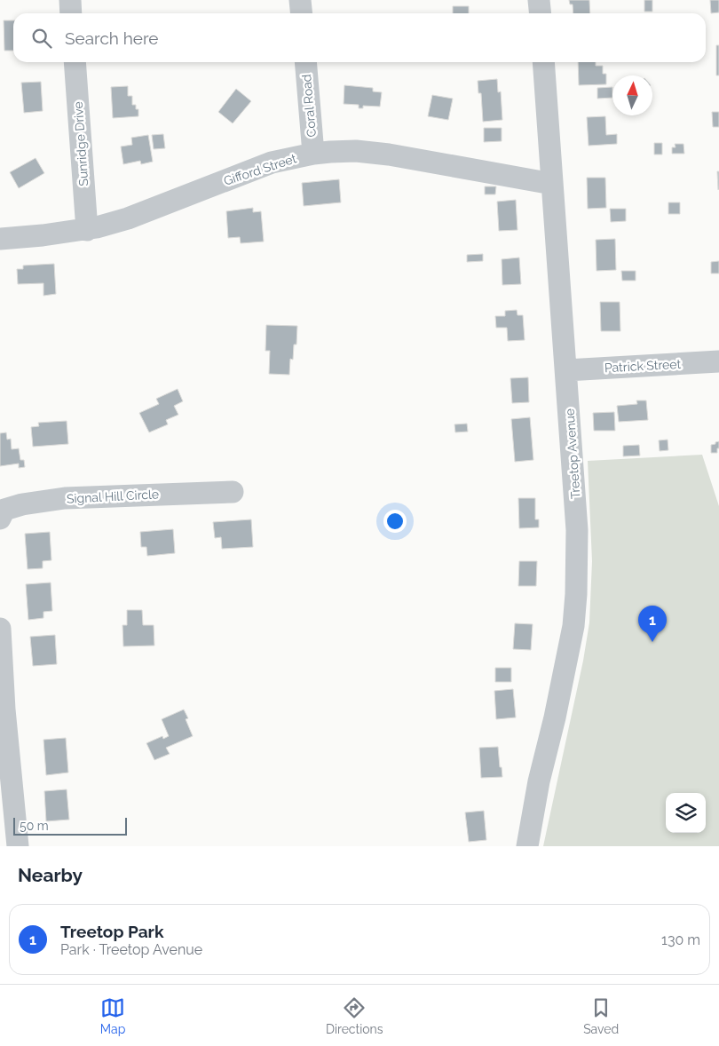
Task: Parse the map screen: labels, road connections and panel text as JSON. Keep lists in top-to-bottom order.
{
  "streets": {
    "street": [
      "Coral Road",
      "Sunridge Drive",
      "Gifford Street",
      "Patrick Street",
      "Treetop Avenue",
      "Signal Hill Circle"
    ]
  },
  "crossings": [
    ["Coral Road", "Gifford Street"],
    ["Sunridge Drive", "Gifford Street"],
    ["Gifford Street", "Treetop Avenue"],
    ["Patrick Street", "Treetop Avenue"]
  ],
  "scale_bar": "50 m",
  "north": "top",
  "page": {
    "search": "Search here",
    "pins": "1",
    "scale": "50 m",
    "heading": "Nearby",
    "list": [
      {
        "mark": "1",
        "name": "Treetop Park",
        "note": "Park · Treetop Avenue",
        "value": "130 m"
      }
    ],
    "nav": ["Map", "Directions", "Saved"]
  }
}
